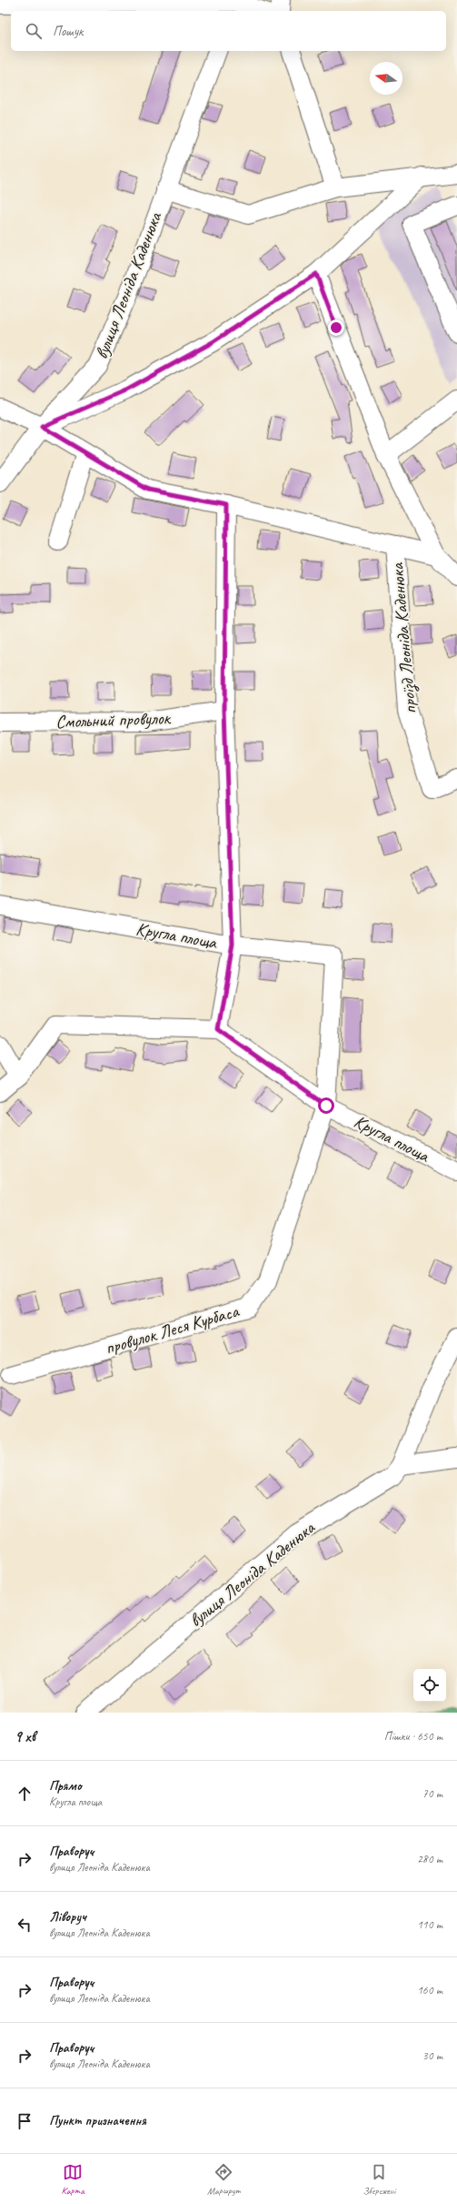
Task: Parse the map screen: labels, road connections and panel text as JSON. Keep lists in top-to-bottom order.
{
  "streets": {
    "street": [
      "вулиця Леоніда Каденюка",
      "проїзд Леоніда Каденюка",
      "Смольний провулок",
      "Кругла площа",
      "провулок Леся Курбаса"
    ]
  },
  "crossings": [
    ["Кругла площа", "провулок Леся Курбаса"]
  ],
  "north": "left",
  "page": {
    "search": "Пошук",
    "heading": ["9 хв", "Пішки · 650 m"],
    "list": [
      ["Прямо", "Кругла площа", "70 m"],
      ["Праворуч", "вулиця Леоніда Каденюка", "280 m"],
      ["Ліворуч", "вулиця Леоніда Каденюка", "110 m"],
      ["Праворуч", "вулиця Леоніда Каденюка", "160 m"],
      ["Праворуч", "вулиця Леоніда Каденюка", "30 m"],
      "Пункт призначення"
    ],
    "nav": ["Карта", "Маршрут", "Збережені"]
  }
}
